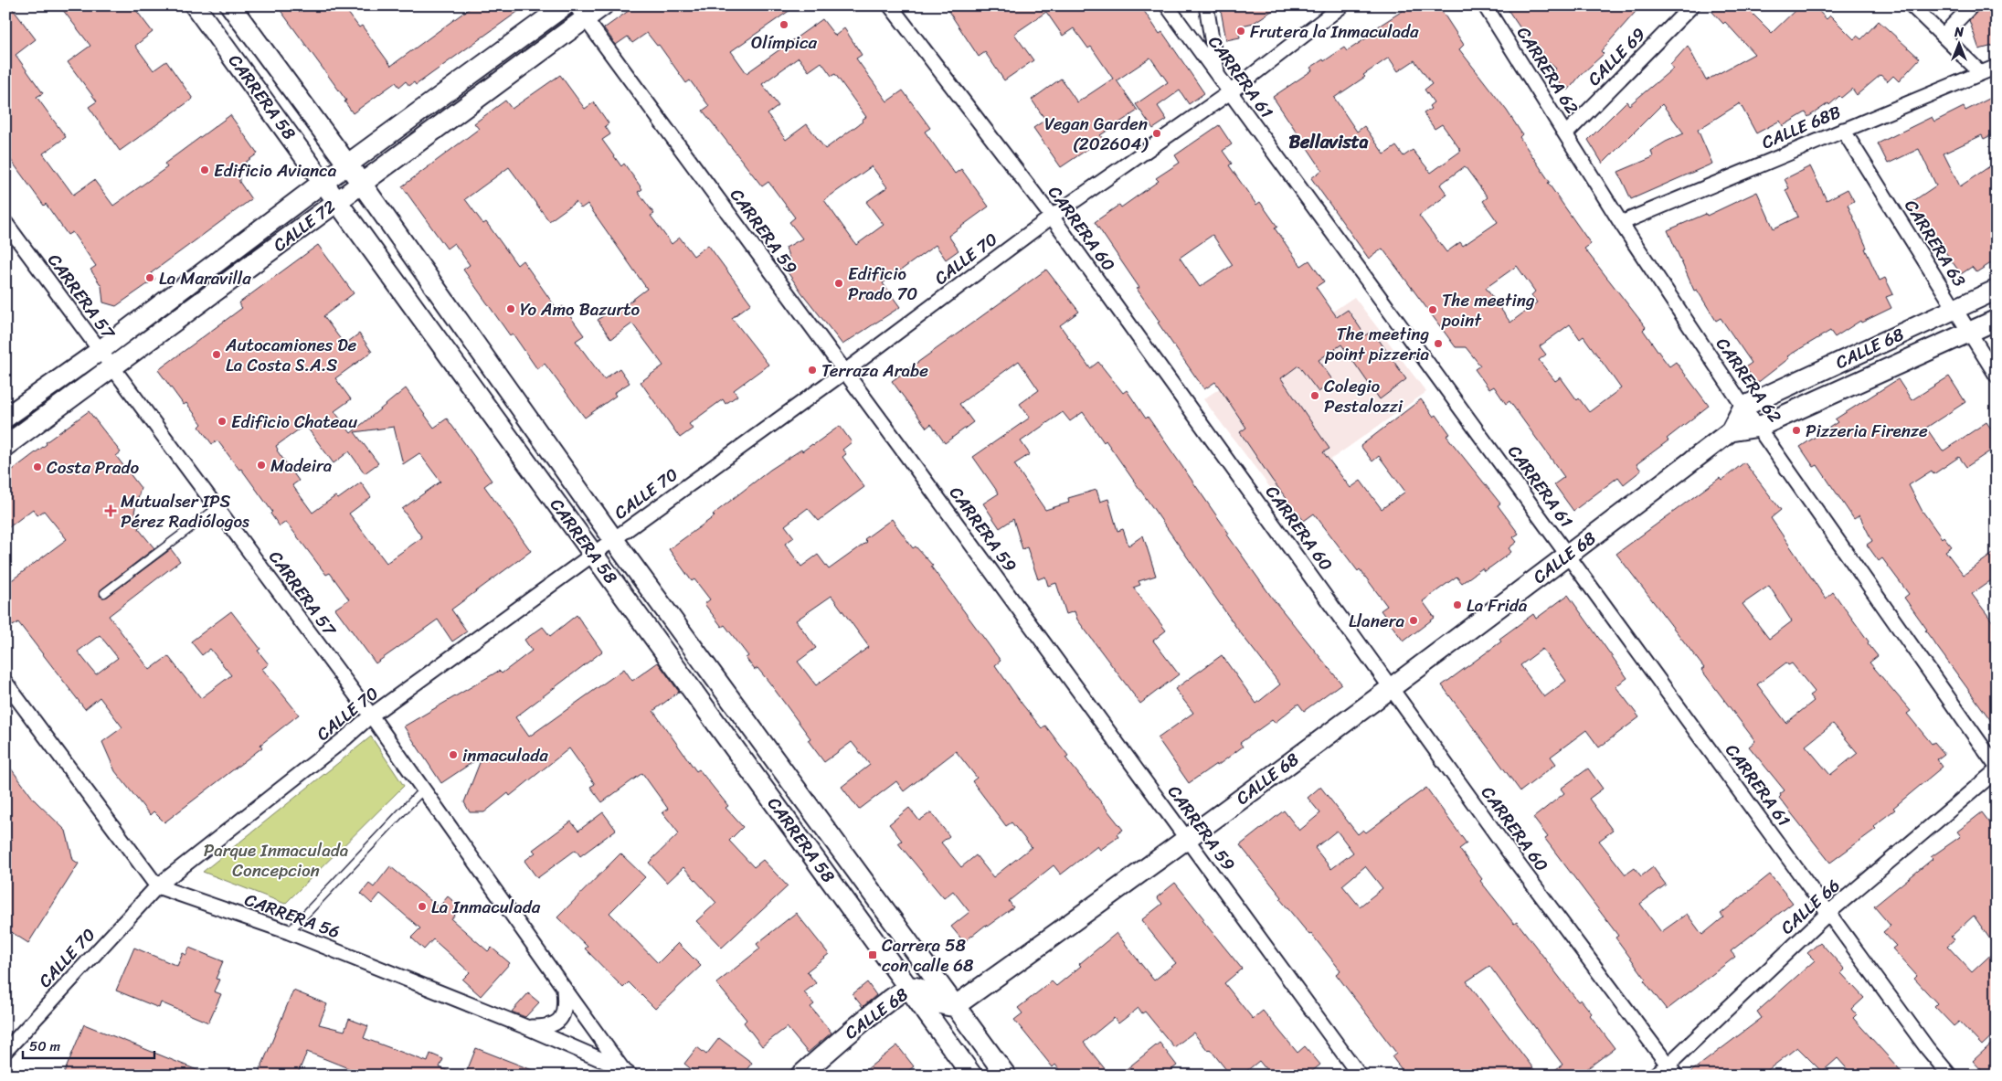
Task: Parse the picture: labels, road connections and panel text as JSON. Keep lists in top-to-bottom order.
{
  "streets": {
    "street": [
      "CALLE 69",
      "CARRERA 62",
      "CARRERA 61",
      "CARRERA 58",
      "CALLE 68B",
      "CALLE 72",
      "CARRERA 60",
      "CARRERA 59",
      "CARRERA 63",
      "CALLE 70",
      "CARRERA 57",
      "CALLE 68",
      "CALLE 66",
      "CARRERA 56"
    ]
  },
  "crossings": [
    ["CALLE 69", "CARRERA 62"],
    ["CARRERA 62", "CALLE 68B"],
    ["CARRERA 62", "CALLE 68"],
    ["CARRERA 61", "CALLE 70"],
    ["CARRERA 61", "CALLE 68"],
    ["CARRERA 61", "CALLE 66"],
    ["CARRERA 58", "CALLE 72"],
    ["CARRERA 58", "CALLE 70"],
    ["CARRERA 58", "CALLE 68"],
    ["CALLE 68B", "CARRERA 63"],
    ["CALLE 72", "CARRERA 59"],
    ["CALLE 72", "CARRERA 57"],
    ["CARRERA 60", "CALLE 70"],
    ["CARRERA 60", "CALLE 68"],
    ["CARRERA 60", "CALLE 66"],
    ["CARRERA 59", "CALLE 70"],
    ["CARRERA 59", "CALLE 68"],
    ["CARRERA 63", "CALLE 68"],
    ["CALLE 70", "CARRERA 57"],
    ["CALLE 70", "CARRERA 56"],
    ["CARRERA 57", "CARRERA 56"]
  ],
  "districts": ["Bellavista"],
  "parks": ["Parque Inmaculada Concepcion"],
  "places": {
    "other": [
      "Olímpica",
      "Frutera la Inmaculada",
      "Vegan Garden (202604)",
      "Edificio Avianca",
      "La Maravilla",
      "Edificio Prado 70",
      "Yo Amo Bazurto",
      "The meeting point",
      "The meeting point pizzeria",
      "Autocamiones De La Costa S.A.S",
      "Terraza Arabe",
      "Colegio Pestalozzi",
      "Edificio Chateau",
      "Pizzeria Firenze",
      "Madeira",
      "Costa Prado",
      "La Frida",
      "Llanera",
      "inmaculada",
      "La Inmaculada"
    ],
    "health": ["Mutualser IPS Pérez Radiólogos"],
    "transit": ["Carrera 58 con calle 68"]
  },
  "scale_bar": "50 m",
  "north": "top"
}
